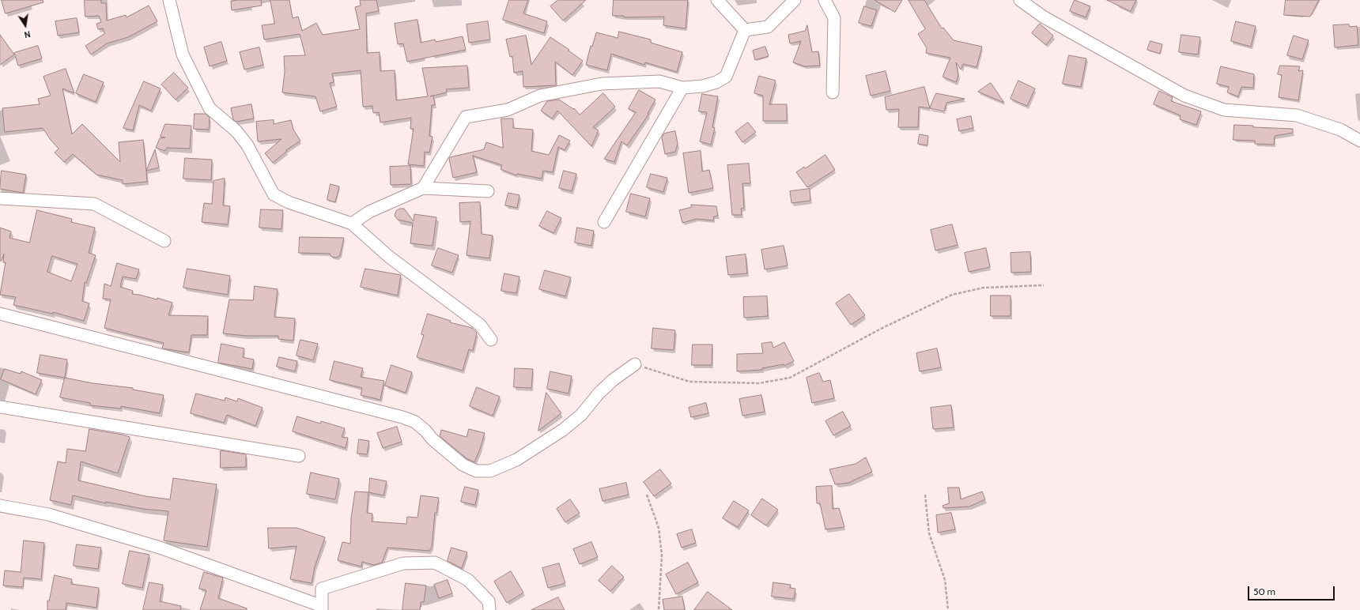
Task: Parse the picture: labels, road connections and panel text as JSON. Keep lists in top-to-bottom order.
{
  "scale_bar": "50 m",
  "north": "bottom"
}
